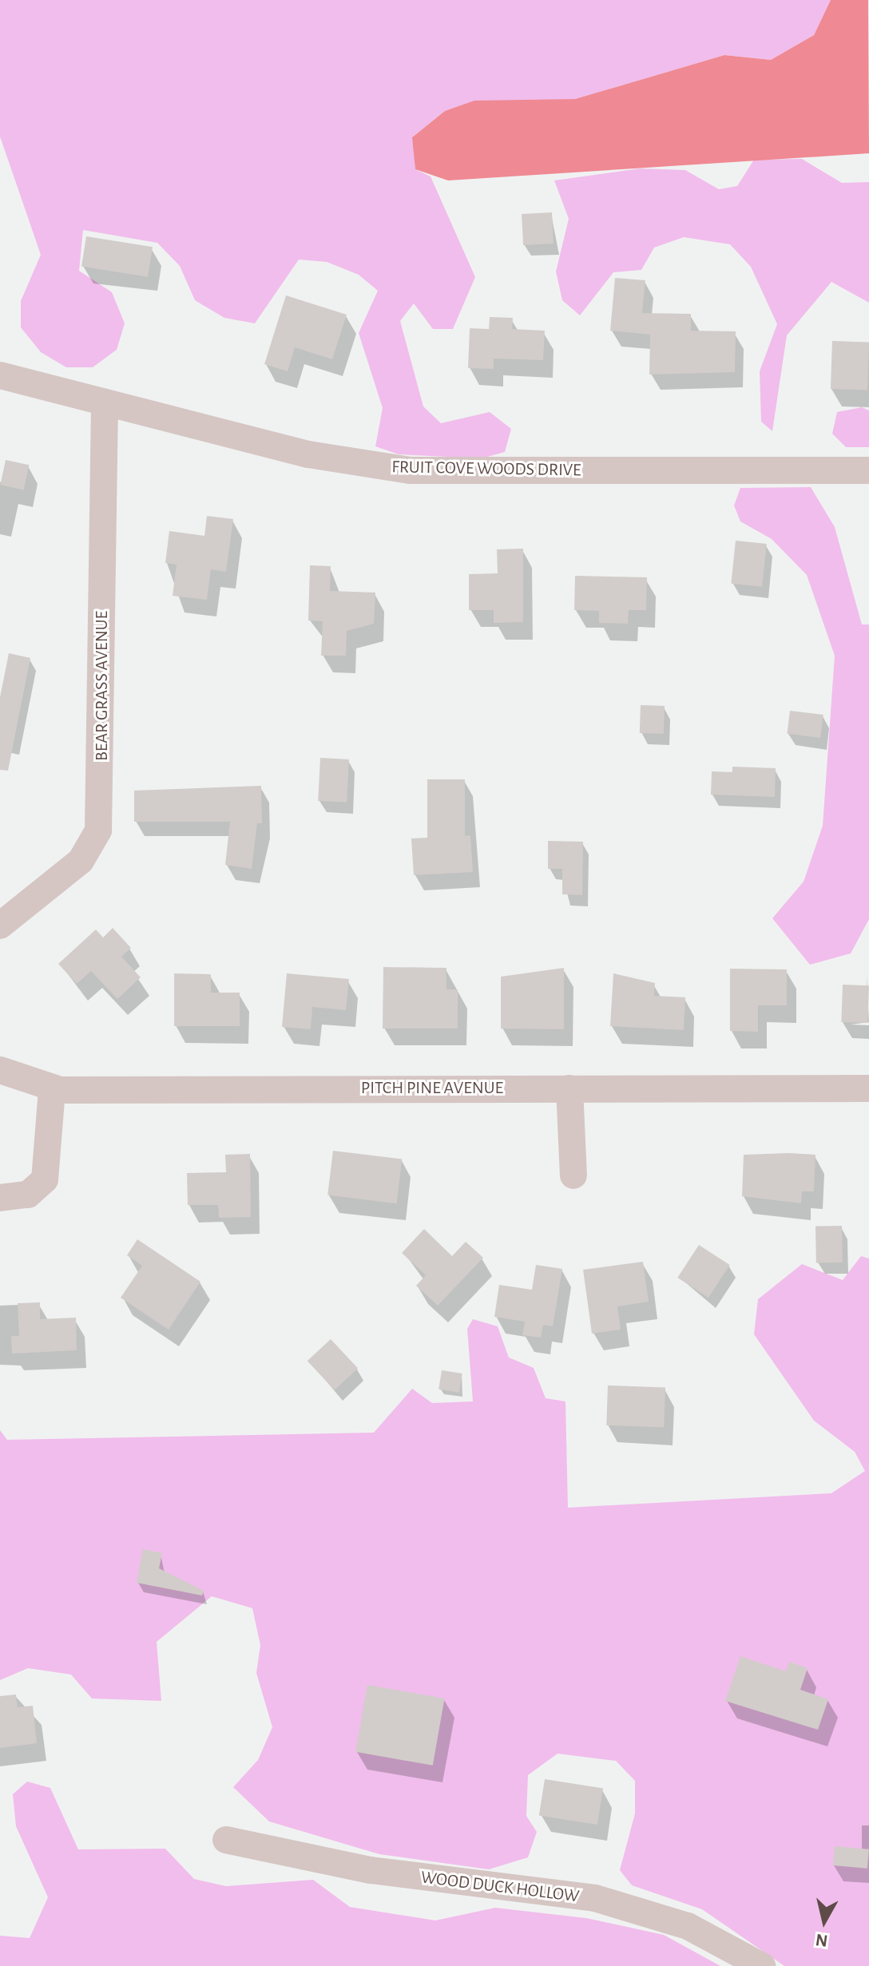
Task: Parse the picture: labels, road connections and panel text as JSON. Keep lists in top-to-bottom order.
{
  "streets": {
    "street": [
      "FRUIT COVE WOODS DRIVE",
      "BEAR GRASS AVENUE",
      "PITCH PINE AVENUE",
      "WOOD DUCK HOLLOW"
    ]
  },
  "crossings": [
    ["FRUIT COVE WOODS DRIVE", "BEAR GRASS AVENUE"]
  ],
  "north": "bottom"
}
